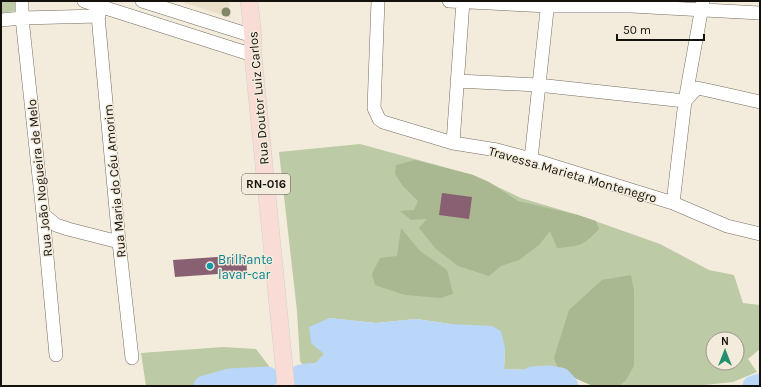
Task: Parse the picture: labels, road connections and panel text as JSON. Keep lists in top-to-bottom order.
{
  "streets": {
    "main road": ["Rua Doutor Luiz Carlos", "RN-016"],
    "street": ["Travessa Marieta Montenegro", "Rua João Nogueira de Melo", "Rua Maria do Céu Amorim"]
  },
  "places": ["Brilhante lavar-car"],
  "scale_bar": "50 m",
  "north": "top"
}
